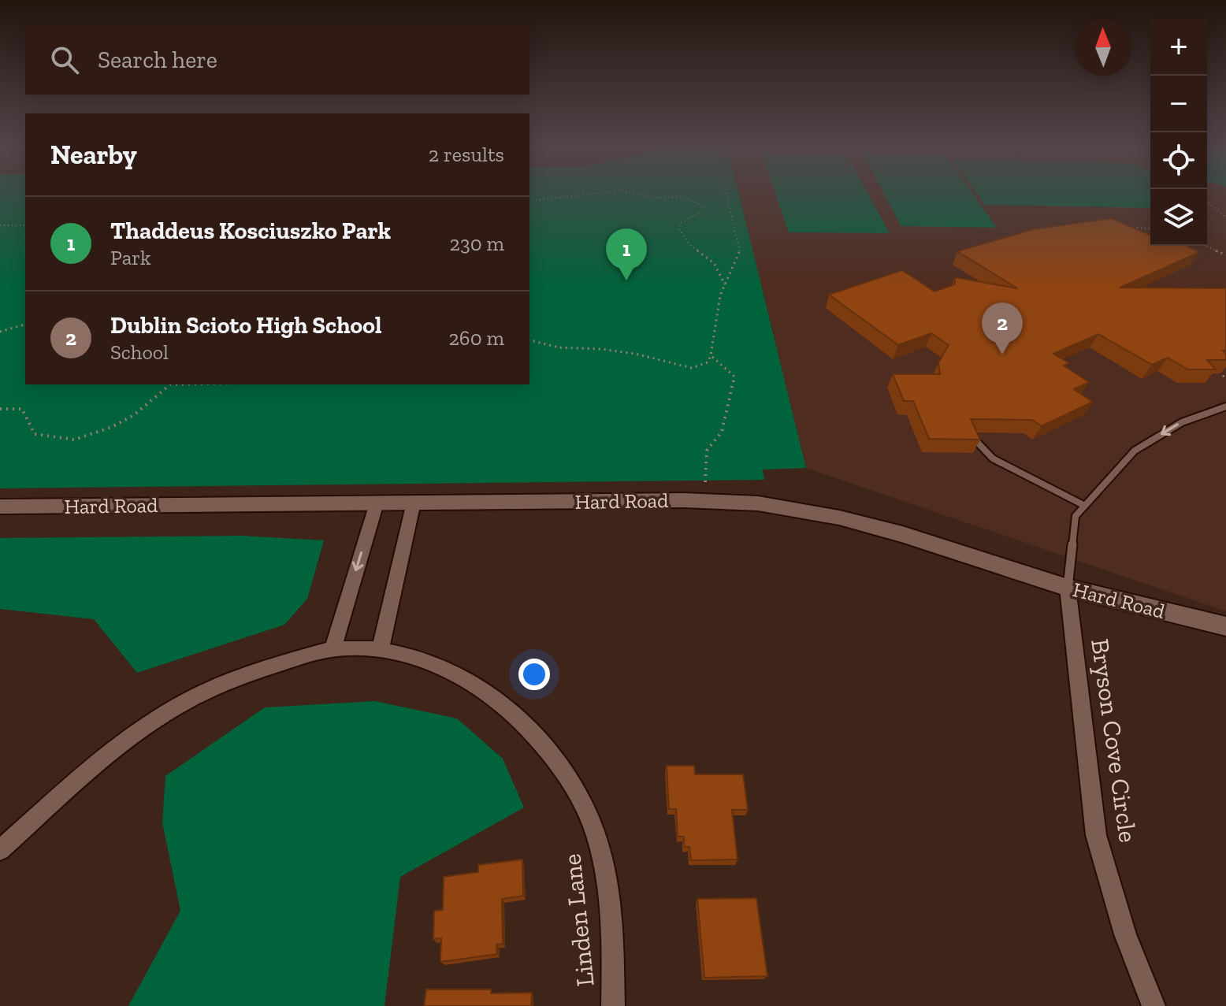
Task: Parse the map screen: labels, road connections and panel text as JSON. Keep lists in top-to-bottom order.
{
  "streets": {
    "main road": ["Hard Road"],
    "street": ["Bryson Cove Circle", "Linden Lane"]
  },
  "crossings": [
    ["Hard Road", "Bryson Cove Circle"]
  ],
  "north": "top",
  "page": {
    "map_buttons": ["+", "−"],
    "search": "Search here",
    "heading": ["Nearby", "2 results"],
    "list": [
      {
        "mark": "1",
        "name": "Thaddeus Kosciuszko Park",
        "note": "Park",
        "value": "230 m"
      },
      {
        "mark": "2",
        "name": "Dublin Scioto High School",
        "note": "School",
        "value": "260 m"
      }
    ],
    "pins": ["1", "2"]
  }
}
